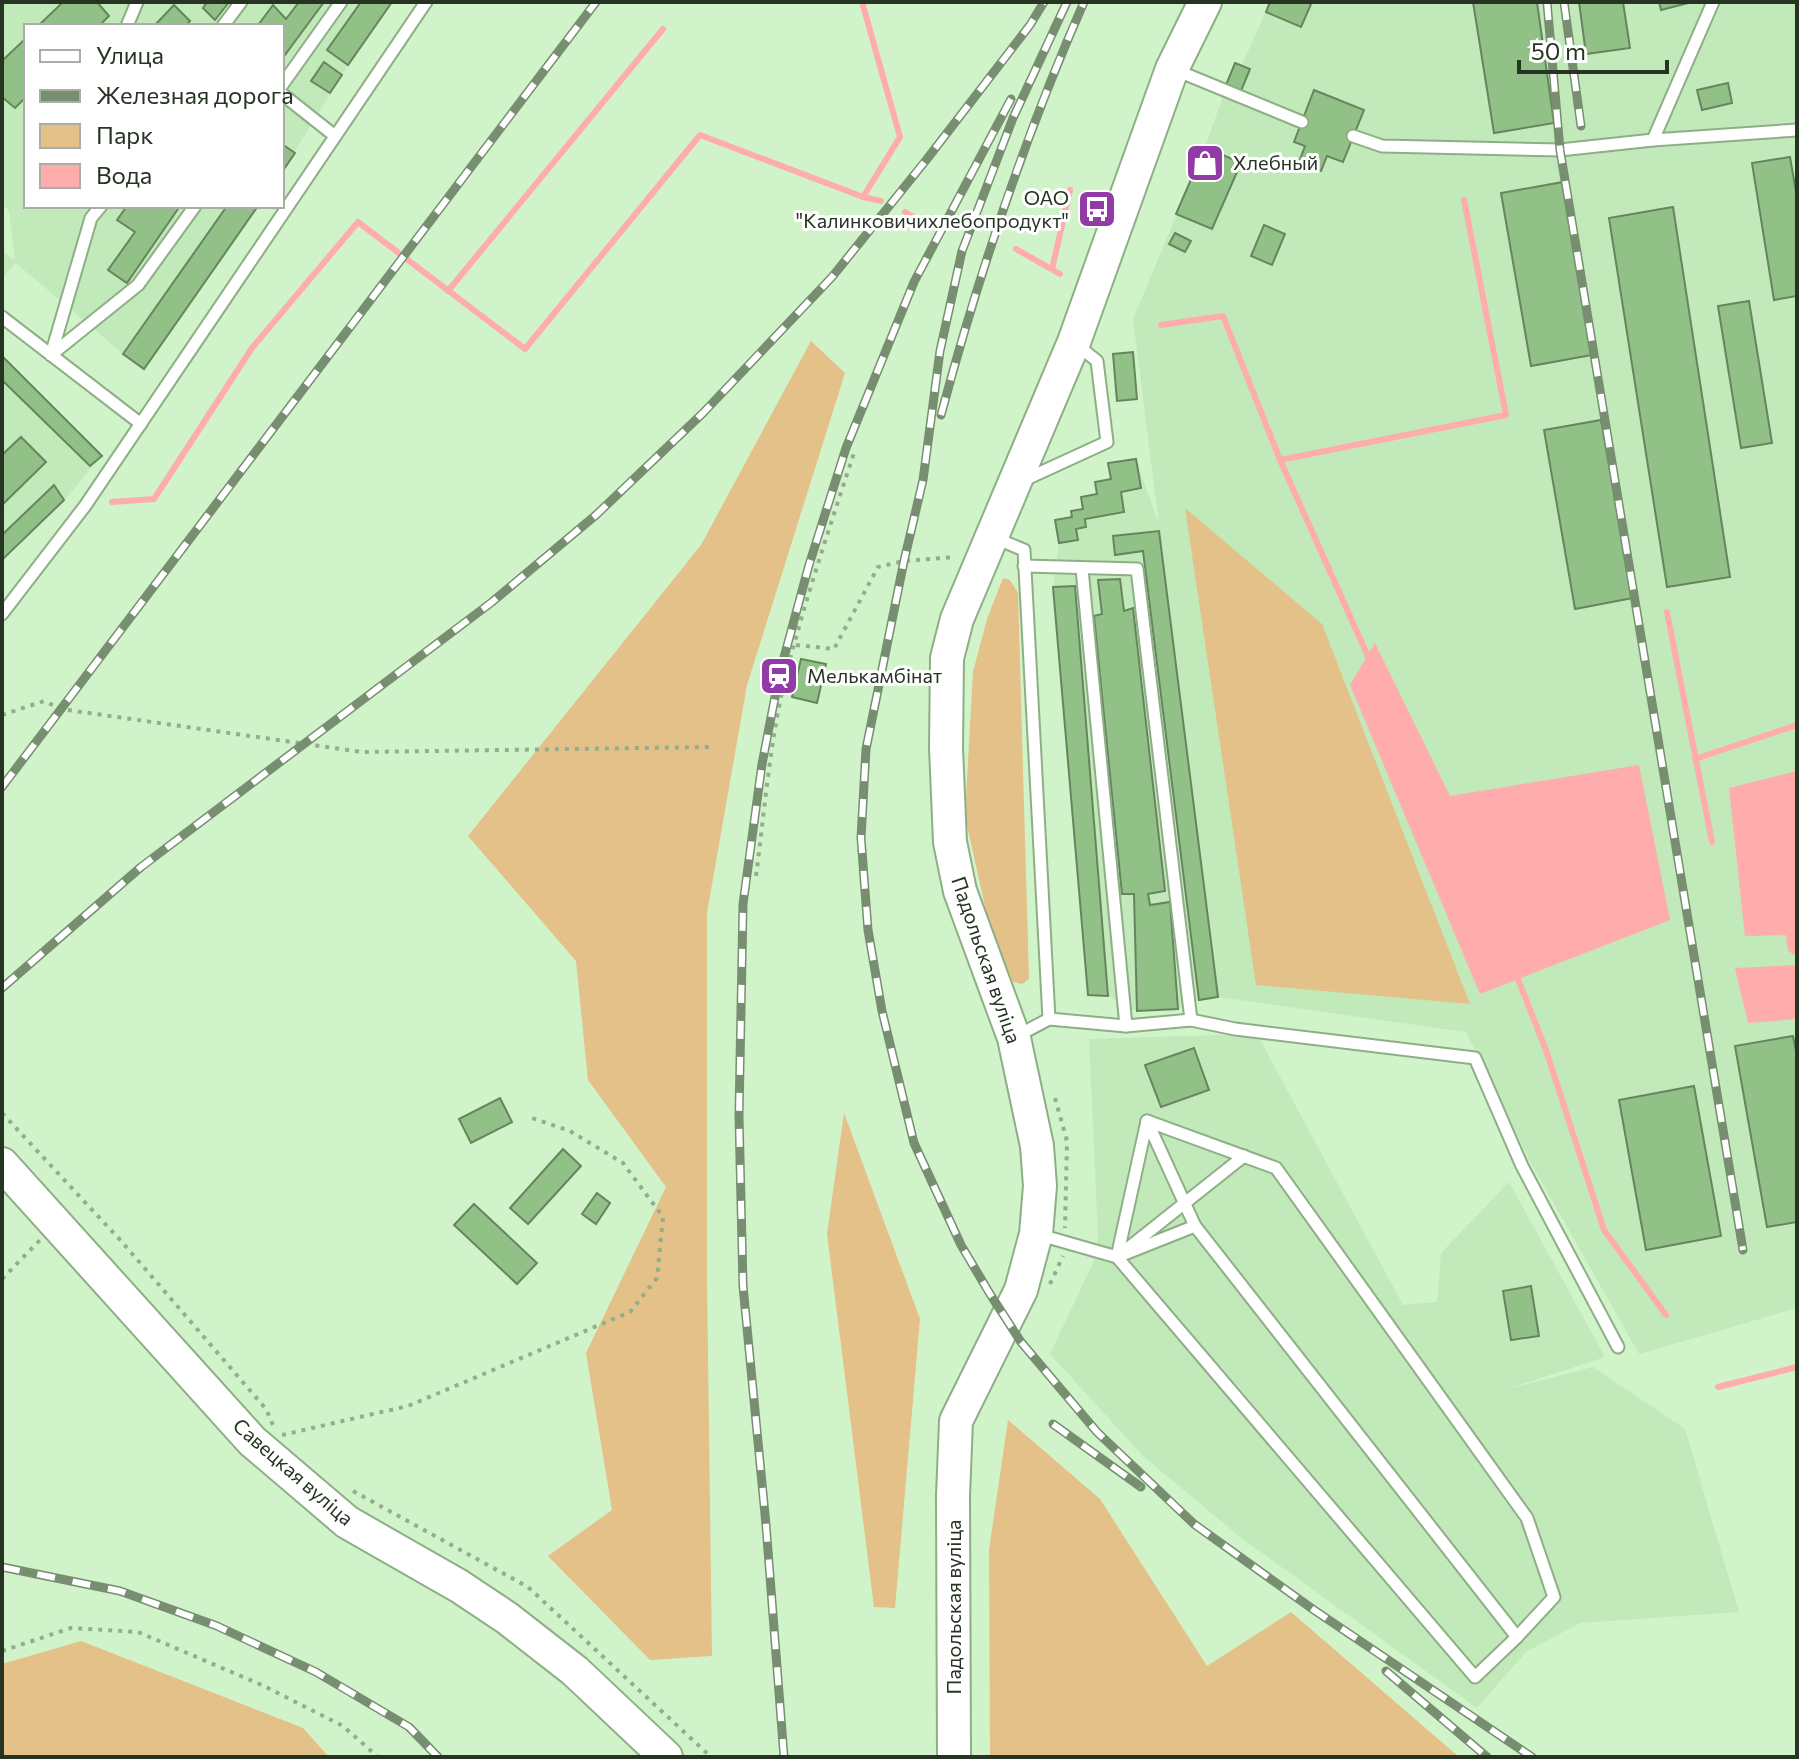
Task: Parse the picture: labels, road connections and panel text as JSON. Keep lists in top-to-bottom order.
{
  "streets": {
    "main road": ["Падольская вуліца", "Савецкая вуліца"]
  },
  "places": {
    "shop": ["Хлебный"],
    "bus stop": ["ОАО \"Калинковичихлебопродукт\""],
    "station": ["Мелькамбінат"]
  },
  "legend": [
    "Улица",
    "Железная дорога",
    "Парк",
    "Вода"
  ],
  "scale_bar": "50 m"
}
